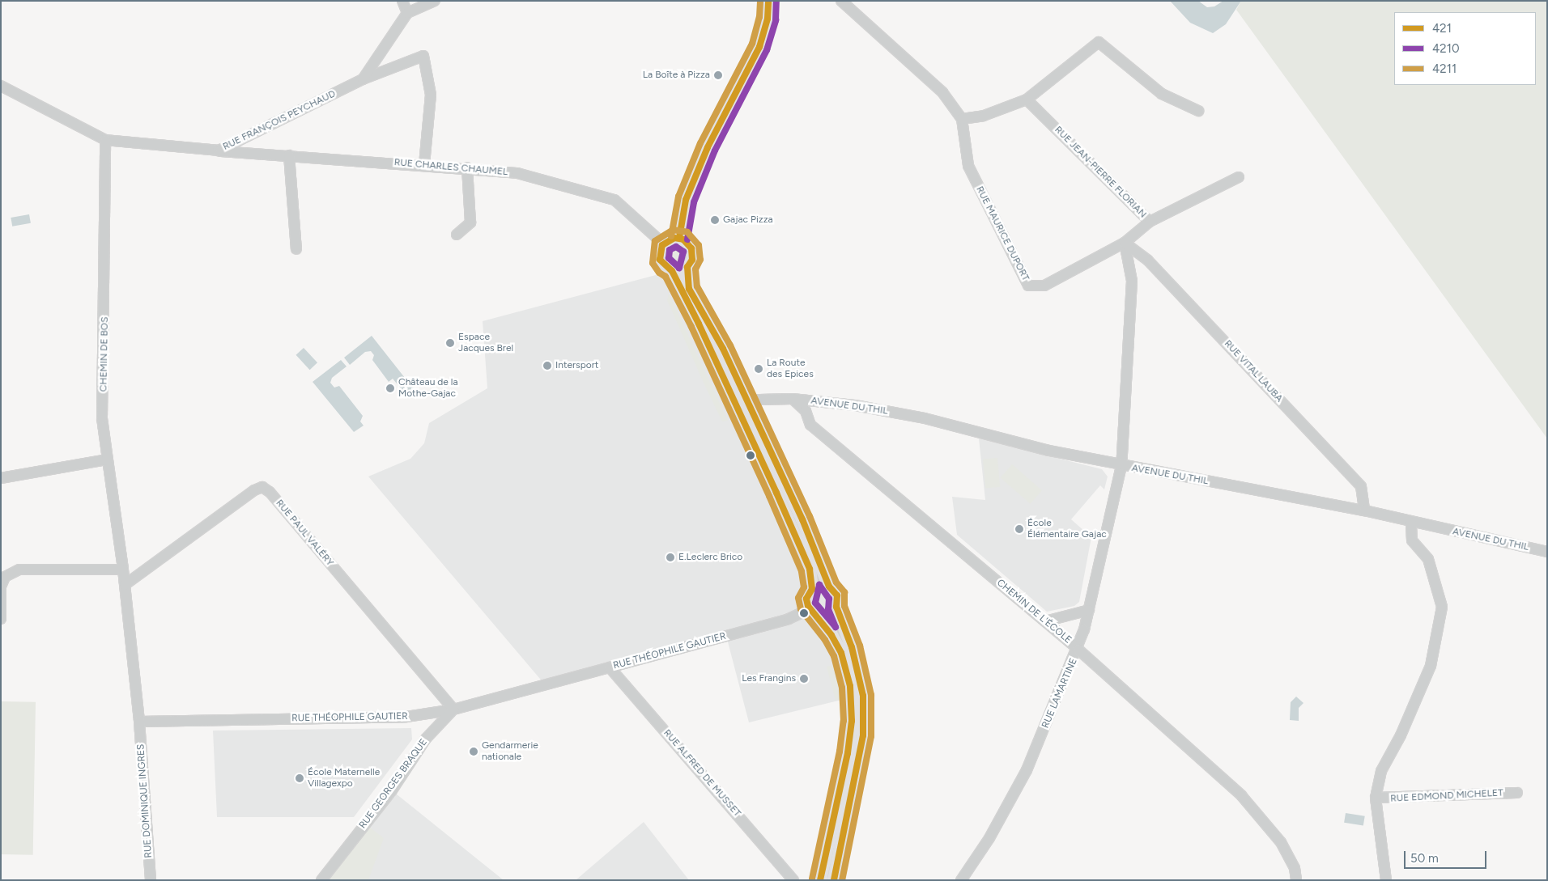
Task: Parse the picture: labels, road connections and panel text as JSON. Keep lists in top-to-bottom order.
{
  "streets": {
    "street": [
      "RUE FRANÇOIS PEYCHAUD",
      "RUE CHARLES CHAUMEL",
      "RUE JEAN-PIERRE FLORIAN",
      "RUE MAURICE DUPORT",
      "CHEMIN DE BOS",
      "RUE VITAL LAUBA",
      "AVENUE DU THIL",
      "RUE PAUL VALÉRY",
      "CHEMIN DE L'ÉCOLE",
      "RUE THÉOPHILE GAUTIER",
      "RUE LAMARTINE",
      "RUE ALFRED DE MUSSET",
      "RUE GEORGES BRAQUE",
      "RUE EDMOND MICHELET",
      "RUE DOMINIQUE INGRES"
    ]
  },
  "crossings": [
    ["RUE FRANÇOIS PEYCHAUD", "RUE CHARLES CHAUMEL"],
    ["RUE FRANÇOIS PEYCHAUD", "CHEMIN DE BOS"],
    ["RUE JEAN-PIERRE FLORIAN", "RUE MAURICE DUPORT"],
    ["RUE JEAN-PIERRE FLORIAN", "RUE VITAL LAUBA"],
    ["RUE MAURICE DUPORT", "RUE VITAL LAUBA"],
    ["RUE VITAL LAUBA", "AVENUE DU THIL"],
    ["AVENUE DU THIL", "CHEMIN DE L'ÉCOLE"],
    ["AVENUE DU THIL", "RUE LAMARTINE"],
    ["RUE PAUL VALÉRY", "RUE THÉOPHILE GAUTIER"],
    ["RUE PAUL VALÉRY", "RUE GEORGES BRAQUE"],
    ["CHEMIN DE L'ÉCOLE", "RUE LAMARTINE"],
    ["RUE THÉOPHILE GAUTIER", "RUE ALFRED DE MUSSET"],
    ["RUE THÉOPHILE GAUTIER", "RUE GEORGES BRAQUE"],
    ["RUE THÉOPHILE GAUTIER", "RUE DOMINIQUE INGRES"]
  ],
  "places": [
    "La Boîte à Pizza",
    "Gajac Pizza",
    "Espace Jacques Brel",
    "Intersport",
    "La Route des Epices",
    "Château de la Mothe-Gajac",
    "École Élémentaire Gajac",
    "E.Leclerc Brico",
    "Les Frangins",
    "Gendarmerie nationale",
    "École Maternelle Villagexpo"
  ],
  "lines": ["transit line 421", "transit line 4210", "transit line 4211"],
  "legend": ["421", "4210", "4211"],
  "scale_bar": "50 m"
}
